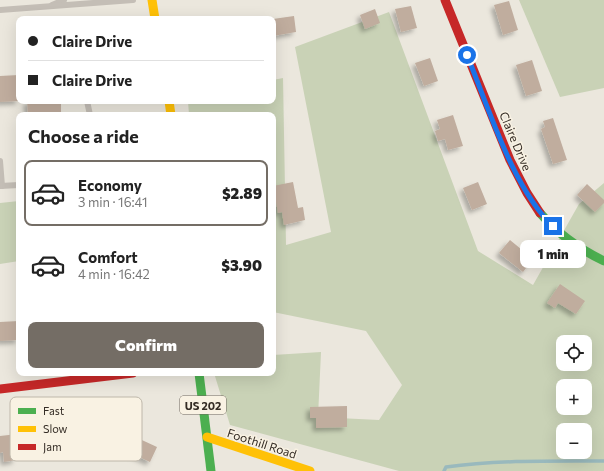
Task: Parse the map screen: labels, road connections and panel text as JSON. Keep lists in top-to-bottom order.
{
  "streets": {
    "main road": ["Claire Drive", "US 202", "Foothill Road"]
  },
  "crossings": [
    ["US 202", "Foothill Road"]
  ],
  "legend": ["Fast", "Slow", "Jam"],
  "page": {
    "banner": ["Claire Drive", "Claire Drive"],
    "heading": "Choose a ride",
    "list": [
      {
        "name": "Economy",
        "note": "3 min · 16:41",
        "value": "$2.89"
      },
      {
        "name": "Comfort",
        "note": "4 min · 16:42",
        "value": "$3.90"
      }
    ],
    "bubble": "1 min",
    "buttons": "Confirm",
    "map_buttons": ["+", "−"]
  }
}
